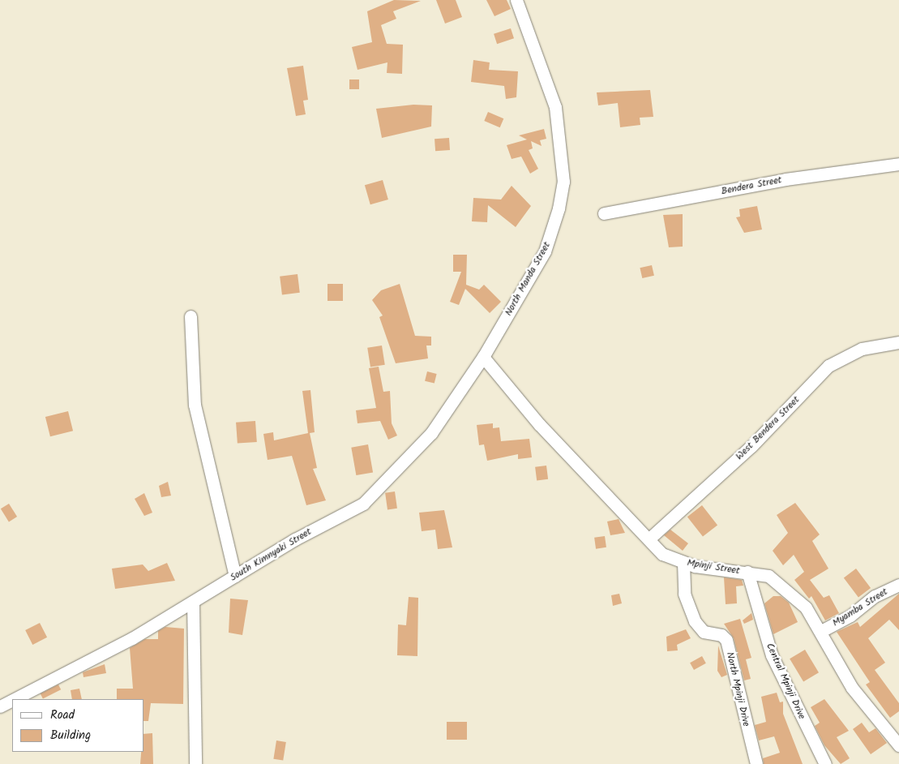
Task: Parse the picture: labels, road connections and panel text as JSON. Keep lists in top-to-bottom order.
{
  "streets": {
    "street": [
      "Bendera Street",
      "North Manda Street",
      "West Bendera Street",
      "South Kimnyaki Street",
      "Mpinji Street",
      "Myamba Street",
      "Central Mpinji Drive",
      "North Mpinji Drive"
    ]
  },
  "crossings": [
    ["North Manda Street", "South Kimnyaki Street"],
    ["West Bendera Street", "Mpinji Street"],
    ["South Kimnyaki Street", "Mpinji Street"],
    ["Mpinji Street", "Myamba Street"],
    ["Mpinji Street", "Central Mpinji Drive"],
    ["Mpinji Street", "North Mpinji Drive"]
  ],
  "legend": ["Road", "Building"]
}
